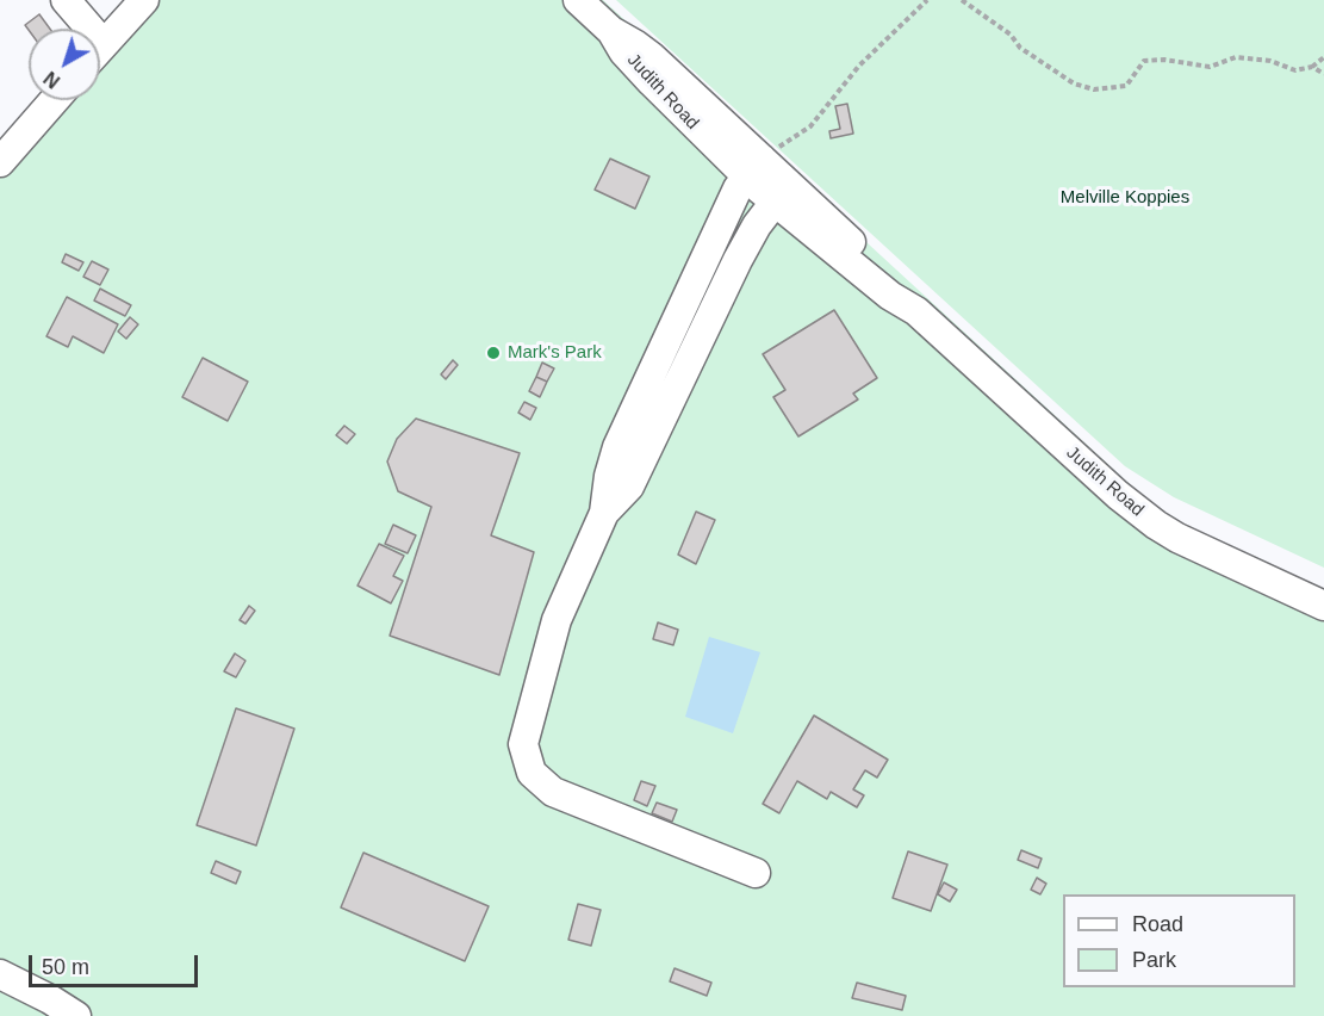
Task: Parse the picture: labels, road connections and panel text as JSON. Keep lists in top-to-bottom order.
{
  "streets": {
    "street": ["Judith Road"]
  },
  "parks": ["Melville Koppies"],
  "places": ["Mark's Park"],
  "legend": ["Road", "Park"],
  "scale_bar": "50 m",
  "north": "bottom left"
}
